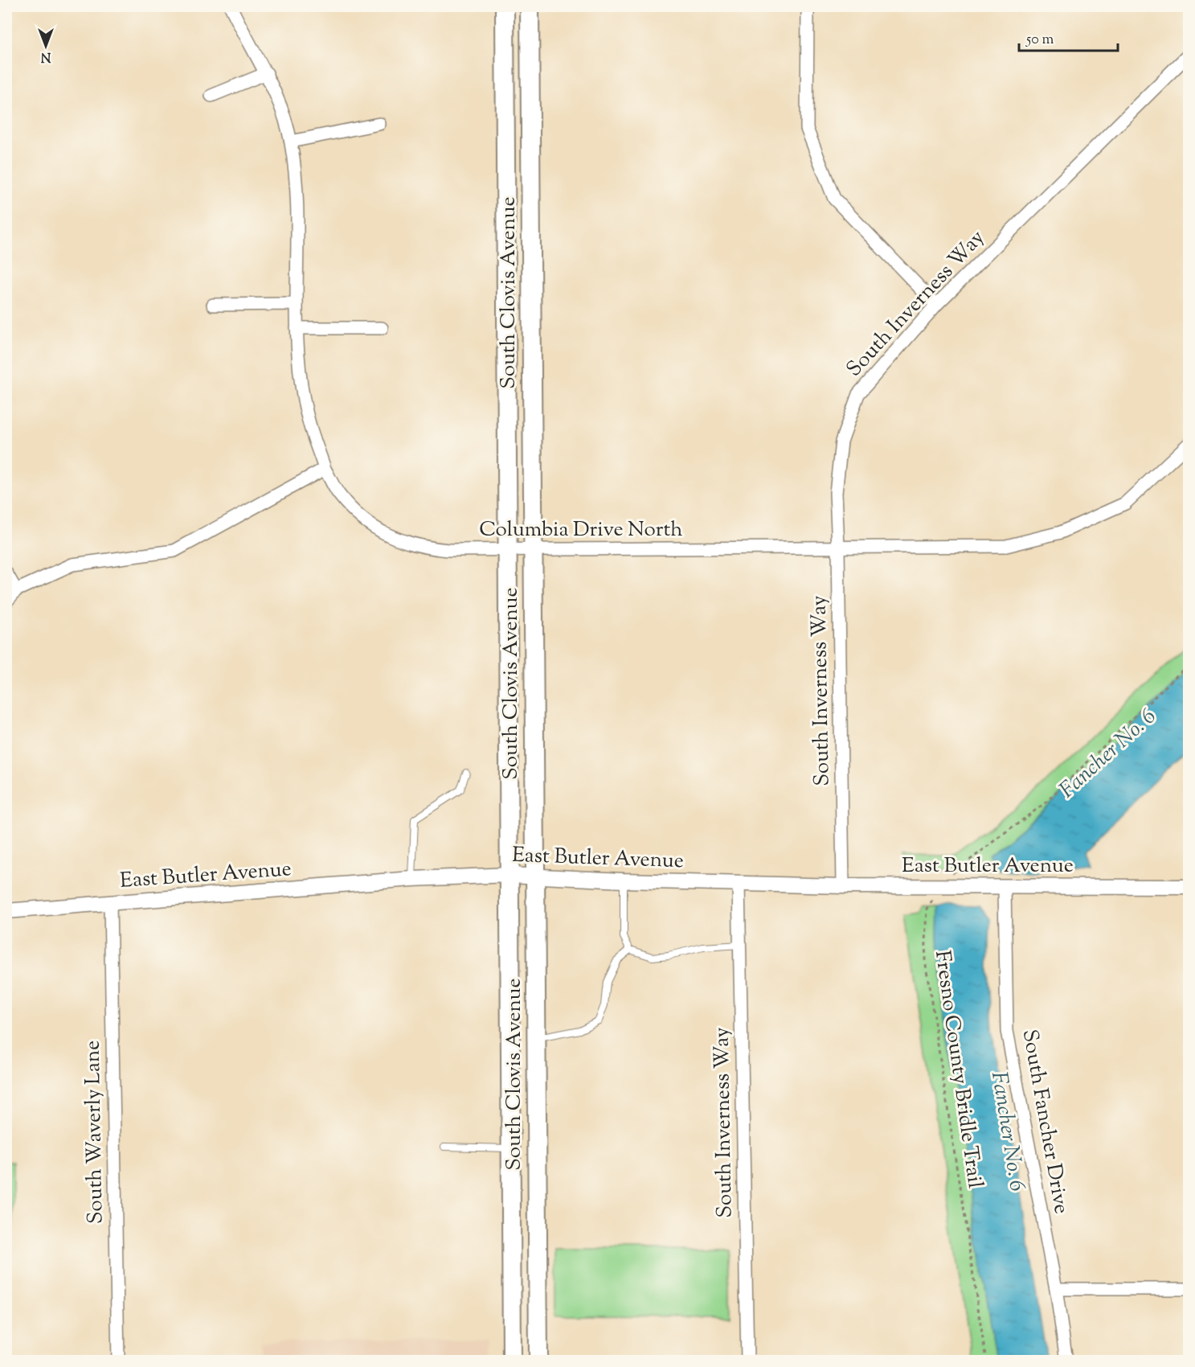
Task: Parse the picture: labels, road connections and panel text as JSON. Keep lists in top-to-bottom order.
{
  "streets": {
    "main road": ["South Clovis Avenue"],
    "street": [
      "South Inverness Way",
      "Columbia Drive North",
      "East Butler Avenue",
      "South Fancher Drive",
      "South Waverly Lane"
    ],
    "path": ["Fresno County Bridle Trail"]
  },
  "crossings": [
    ["South Clovis Avenue", "Columbia Drive North"],
    ["South Clovis Avenue", "East Butler Avenue"],
    ["South Inverness Way", "Columbia Drive North"],
    ["South Inverness Way", "East Butler Avenue"],
    ["East Butler Avenue", "Fresno County Bridle Trail"],
    ["East Butler Avenue", "South Fancher Drive"],
    ["East Butler Avenue", "South Waverly Lane"]
  ],
  "water": ["Fancher No. 6"],
  "scale_bar": "50 m",
  "north": "bottom"
}
